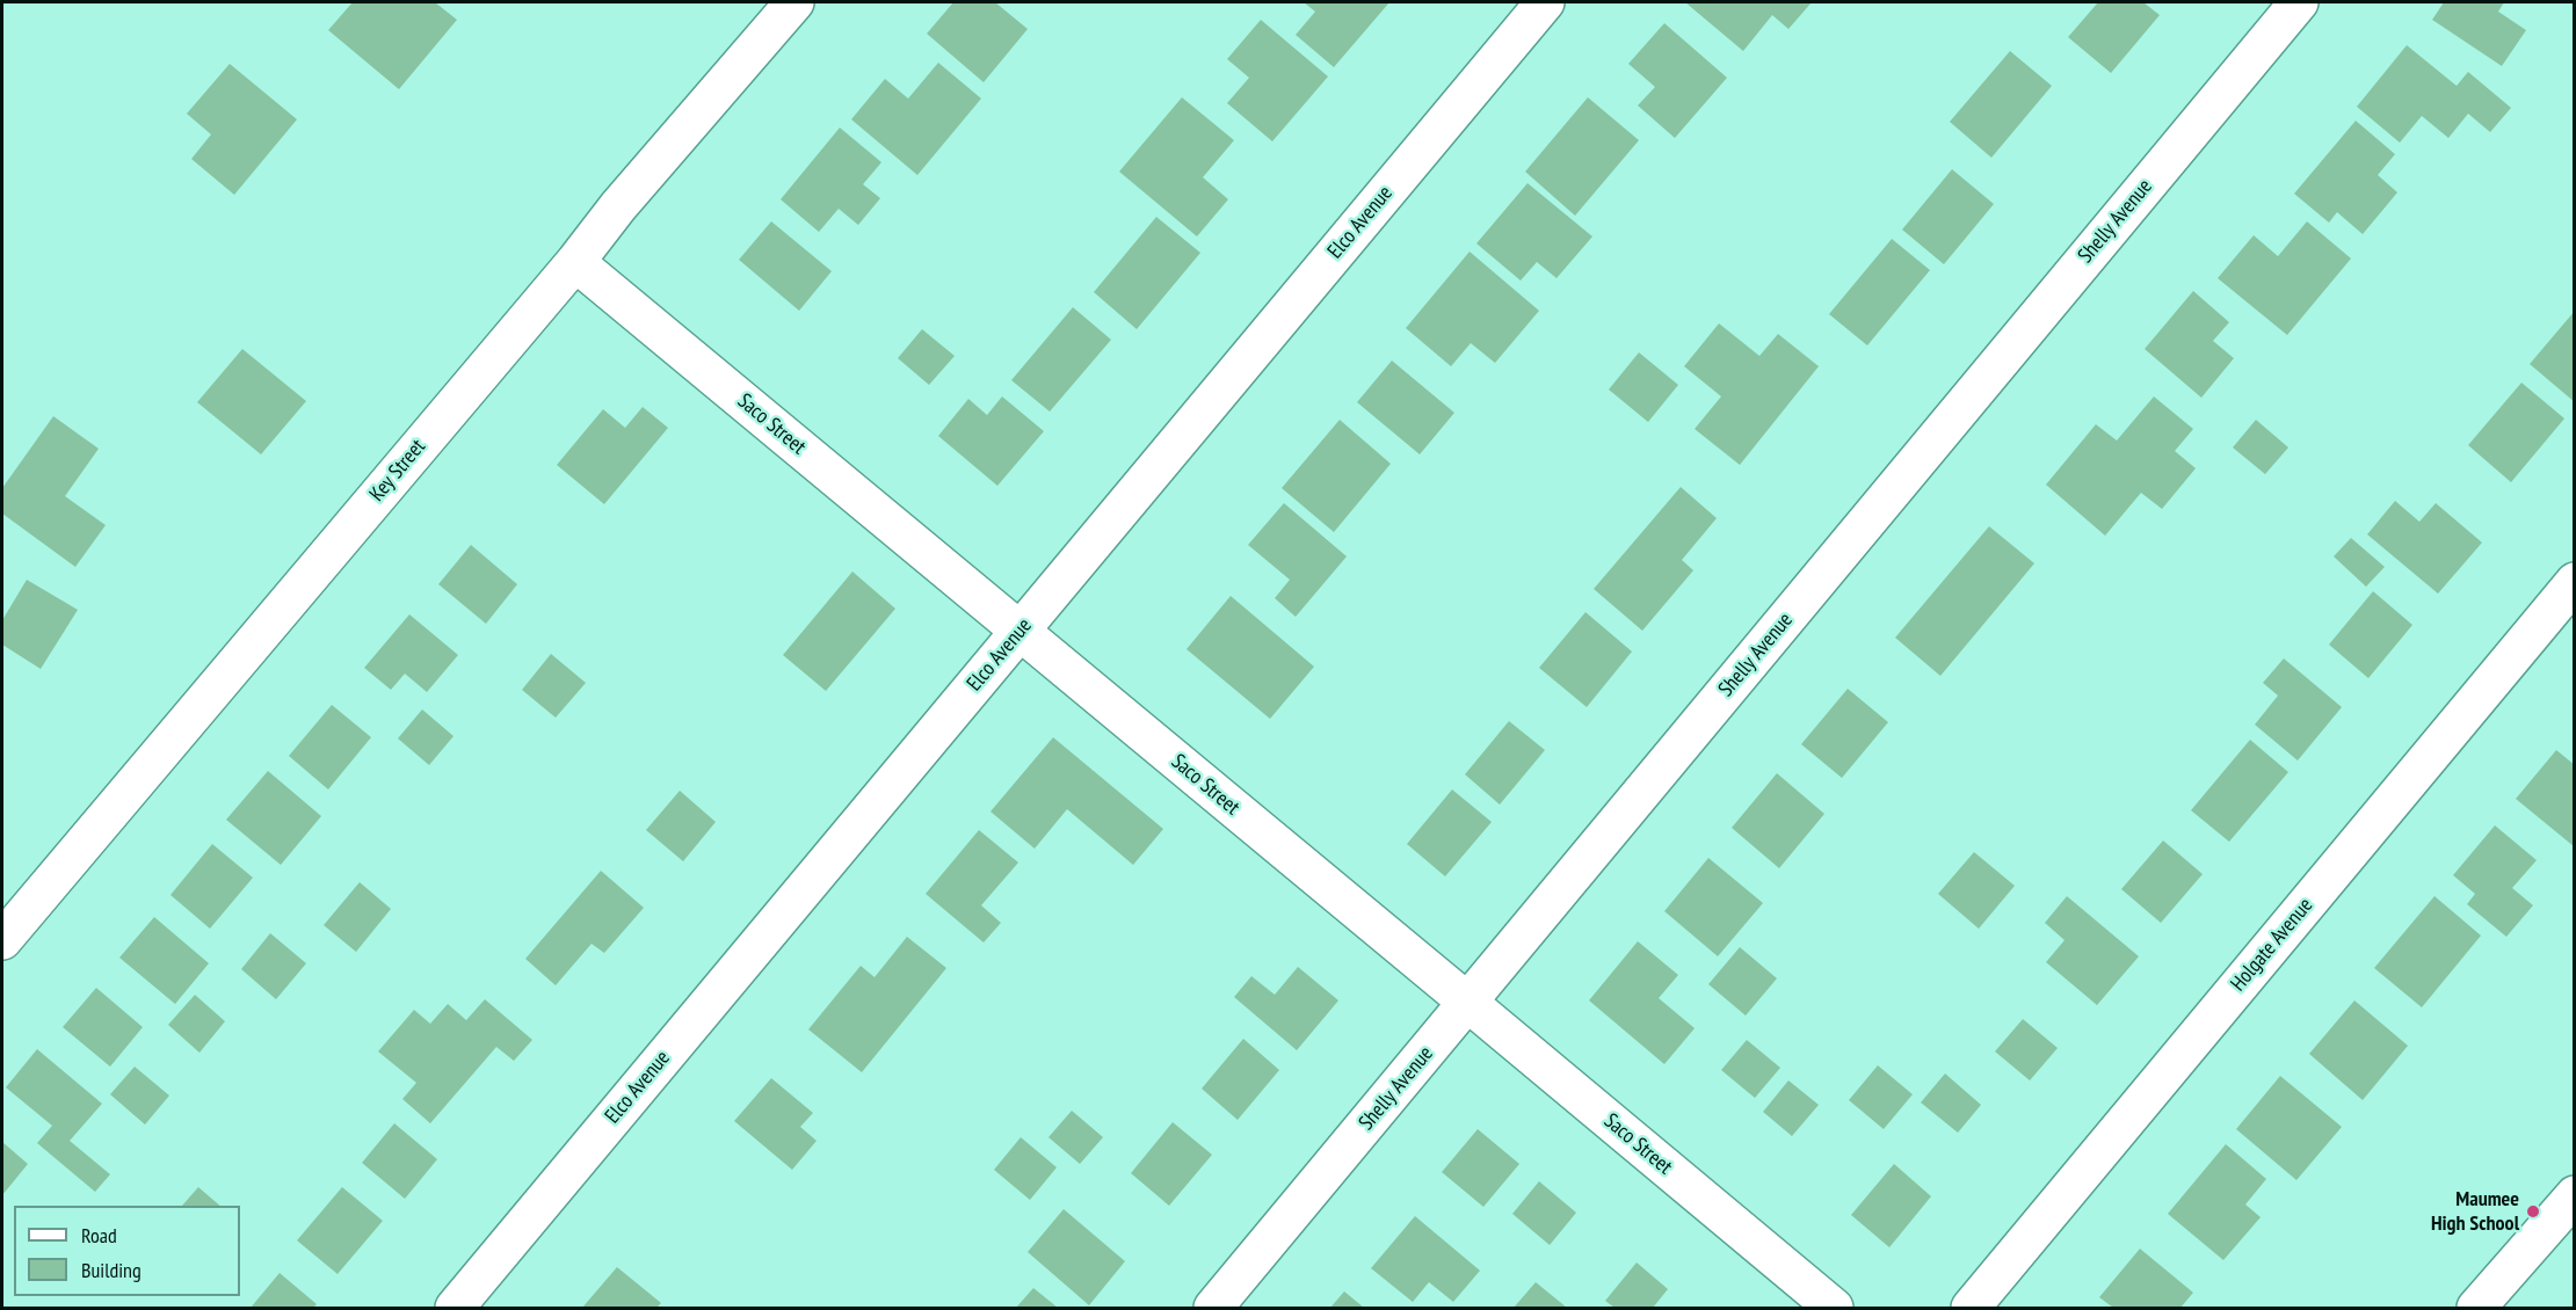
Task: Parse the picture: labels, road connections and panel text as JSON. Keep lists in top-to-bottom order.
{
  "streets": {
    "street": [
      "Shelly Avenue",
      "Elco Avenue",
      "Saco Street",
      "Key Street",
      "Holgate Avenue"
    ]
  },
  "crossings": [
    ["Shelly Avenue", "Saco Street"],
    ["Elco Avenue", "Saco Street"],
    ["Saco Street", "Key Street"]
  ],
  "places": ["Maumee High School"],
  "legend": ["Road", "Building"]
}
